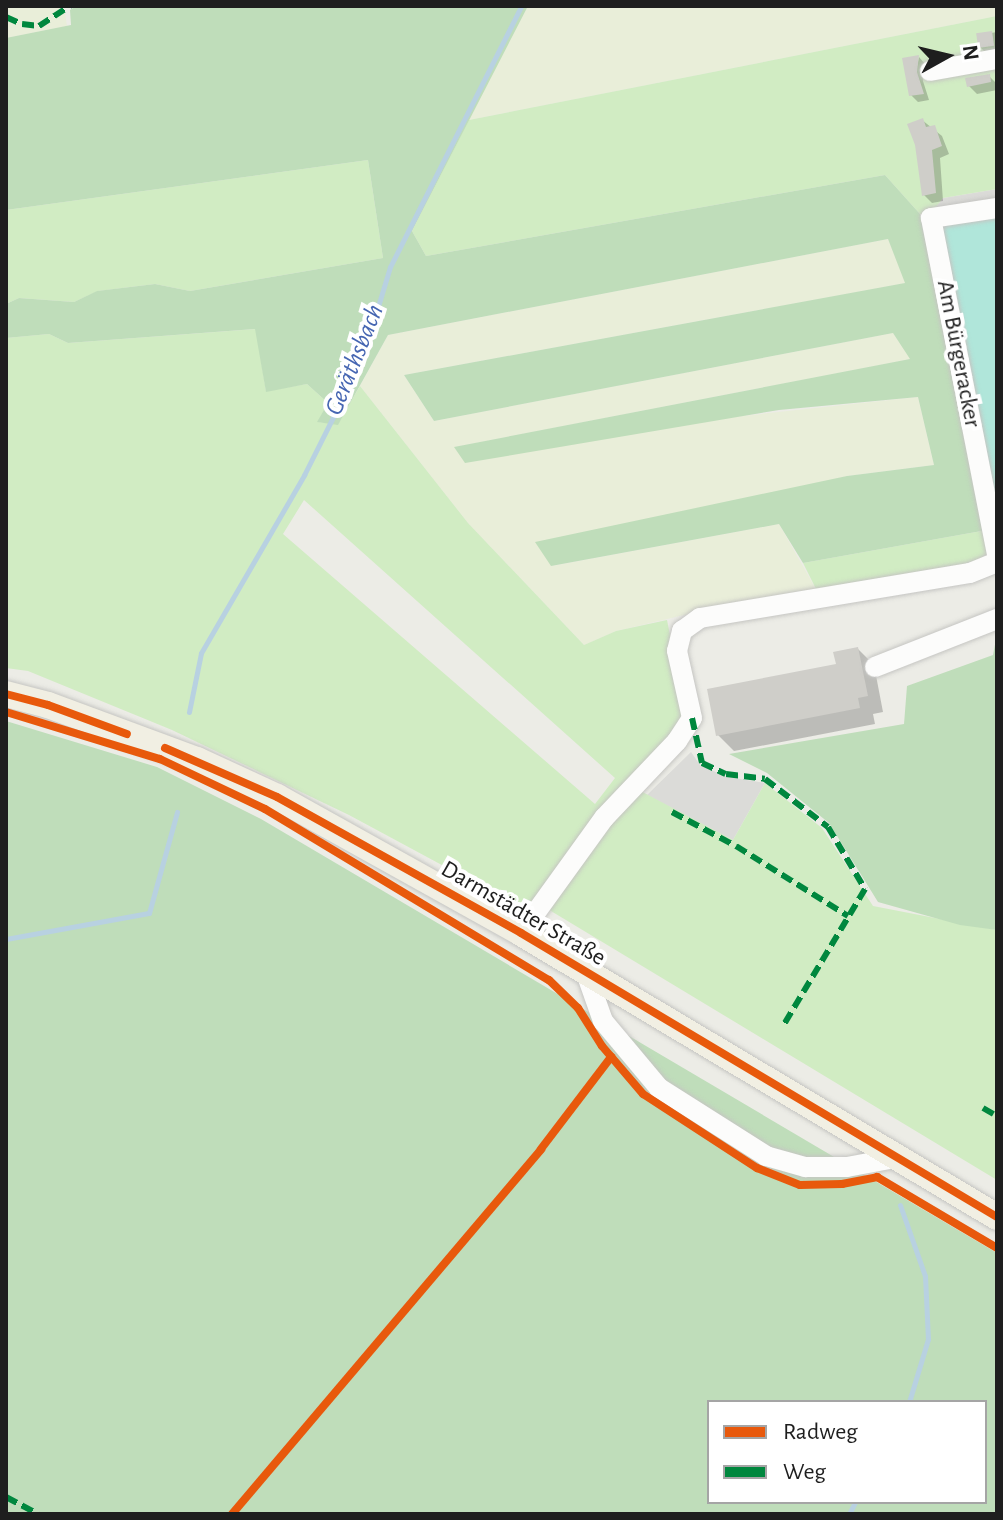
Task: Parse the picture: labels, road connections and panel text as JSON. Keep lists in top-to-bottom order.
{
  "streets": {
    "main road": ["Darmstädter Straße"],
    "lane": ["Am Bürgeracker"]
  },
  "water": ["Geräthsbach"],
  "legend": ["Radweg", "Weg"],
  "north": "right"
}
